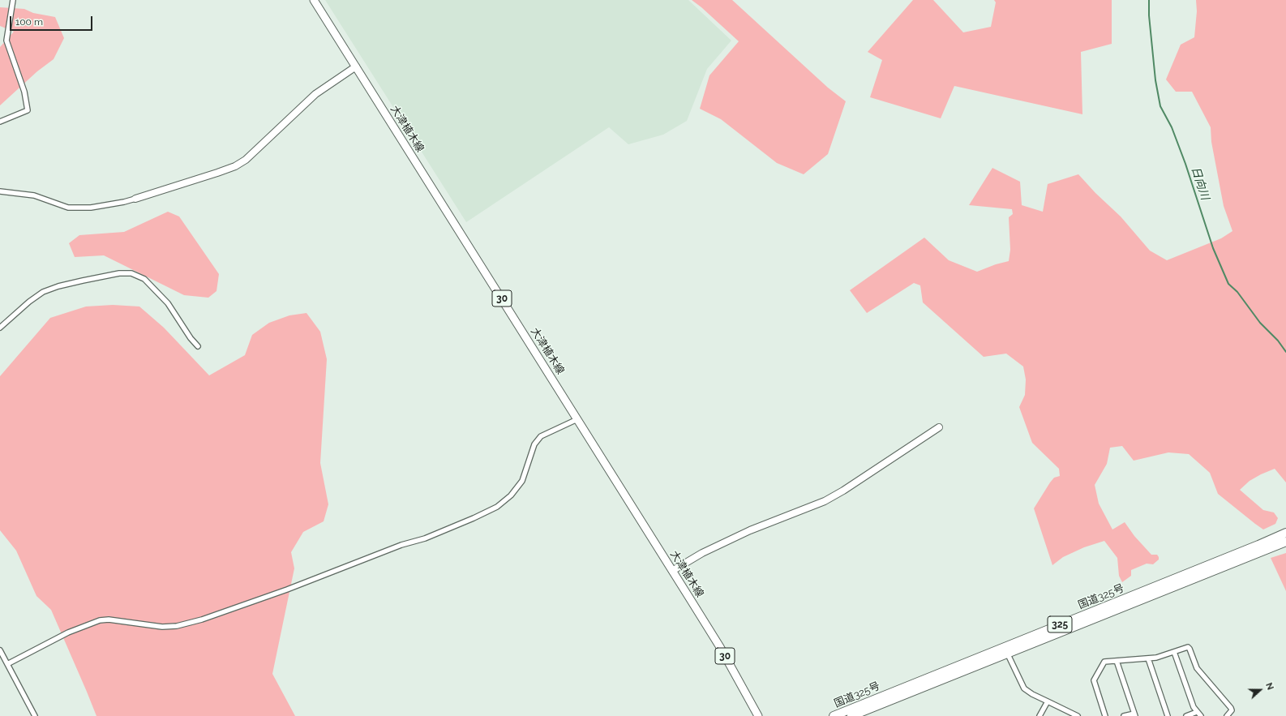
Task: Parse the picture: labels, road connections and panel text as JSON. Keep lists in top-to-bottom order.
{
  "streets": {
    "highway": ["国道325号", "325"],
    "main road": ["大津植木線", "30"]
  },
  "water": ["日向川"],
  "scale_bar": "100 m",
  "north": "right"
}
